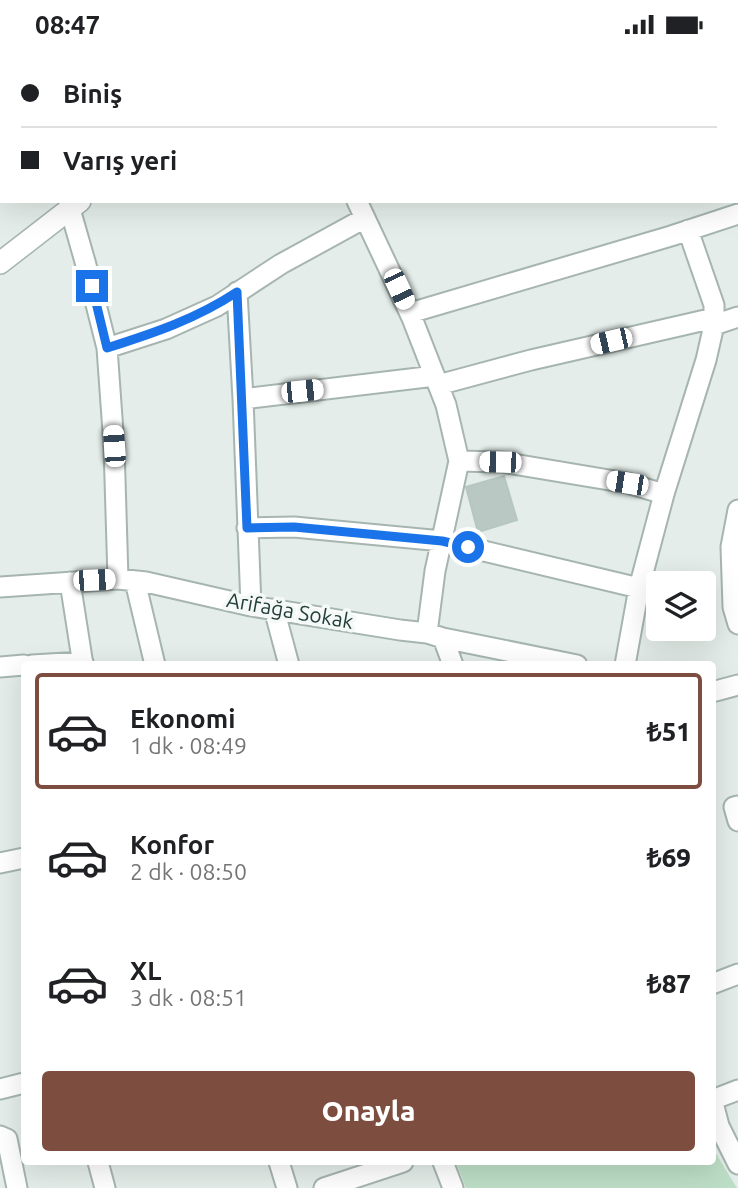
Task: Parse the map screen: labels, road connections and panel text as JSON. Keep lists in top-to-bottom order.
{
  "streets": {
    "street": ["Arifağa Sokak"]
  },
  "page": {
    "status": "08:47",
    "banner": ["Biniş", "Varış yeri"],
    "list": [
      {
        "name": "Ekonomi",
        "note": "1 dk · 08:49",
        "value": "₺51"
      },
      {
        "name": "Konfor",
        "note": "2 dk · 08:50",
        "value": "₺69"
      },
      {
        "name": "XL",
        "note": "3 dk · 08:51",
        "value": "₺87"
      }
    ],
    "buttons": "Onayla"
  }
}
